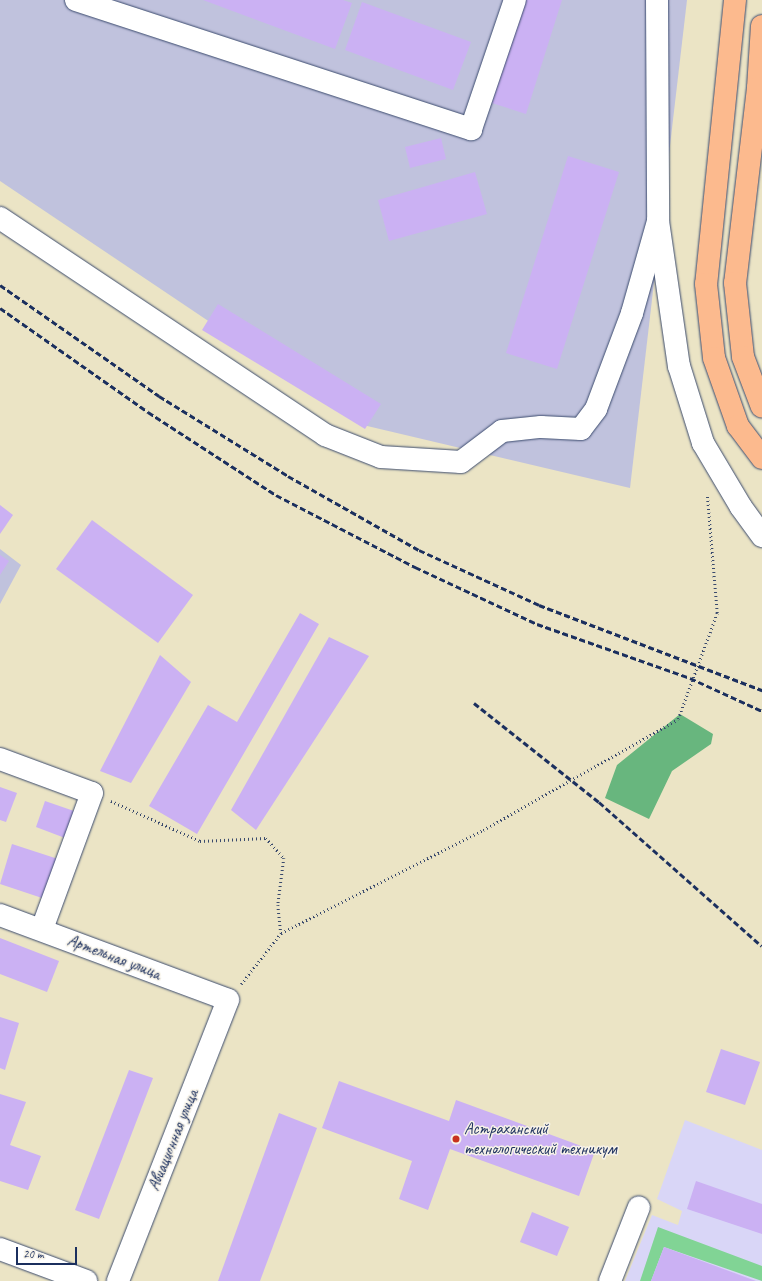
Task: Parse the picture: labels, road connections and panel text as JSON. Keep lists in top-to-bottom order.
{
  "streets": {
    "street": ["Артельная улица", "Авиационная улица"]
  },
  "crossings": [
    ["Артельная улица", "Авиационная улица"]
  ],
  "places": ["Астраханский технологический техникум"],
  "scale_bar": "20 m"
}
